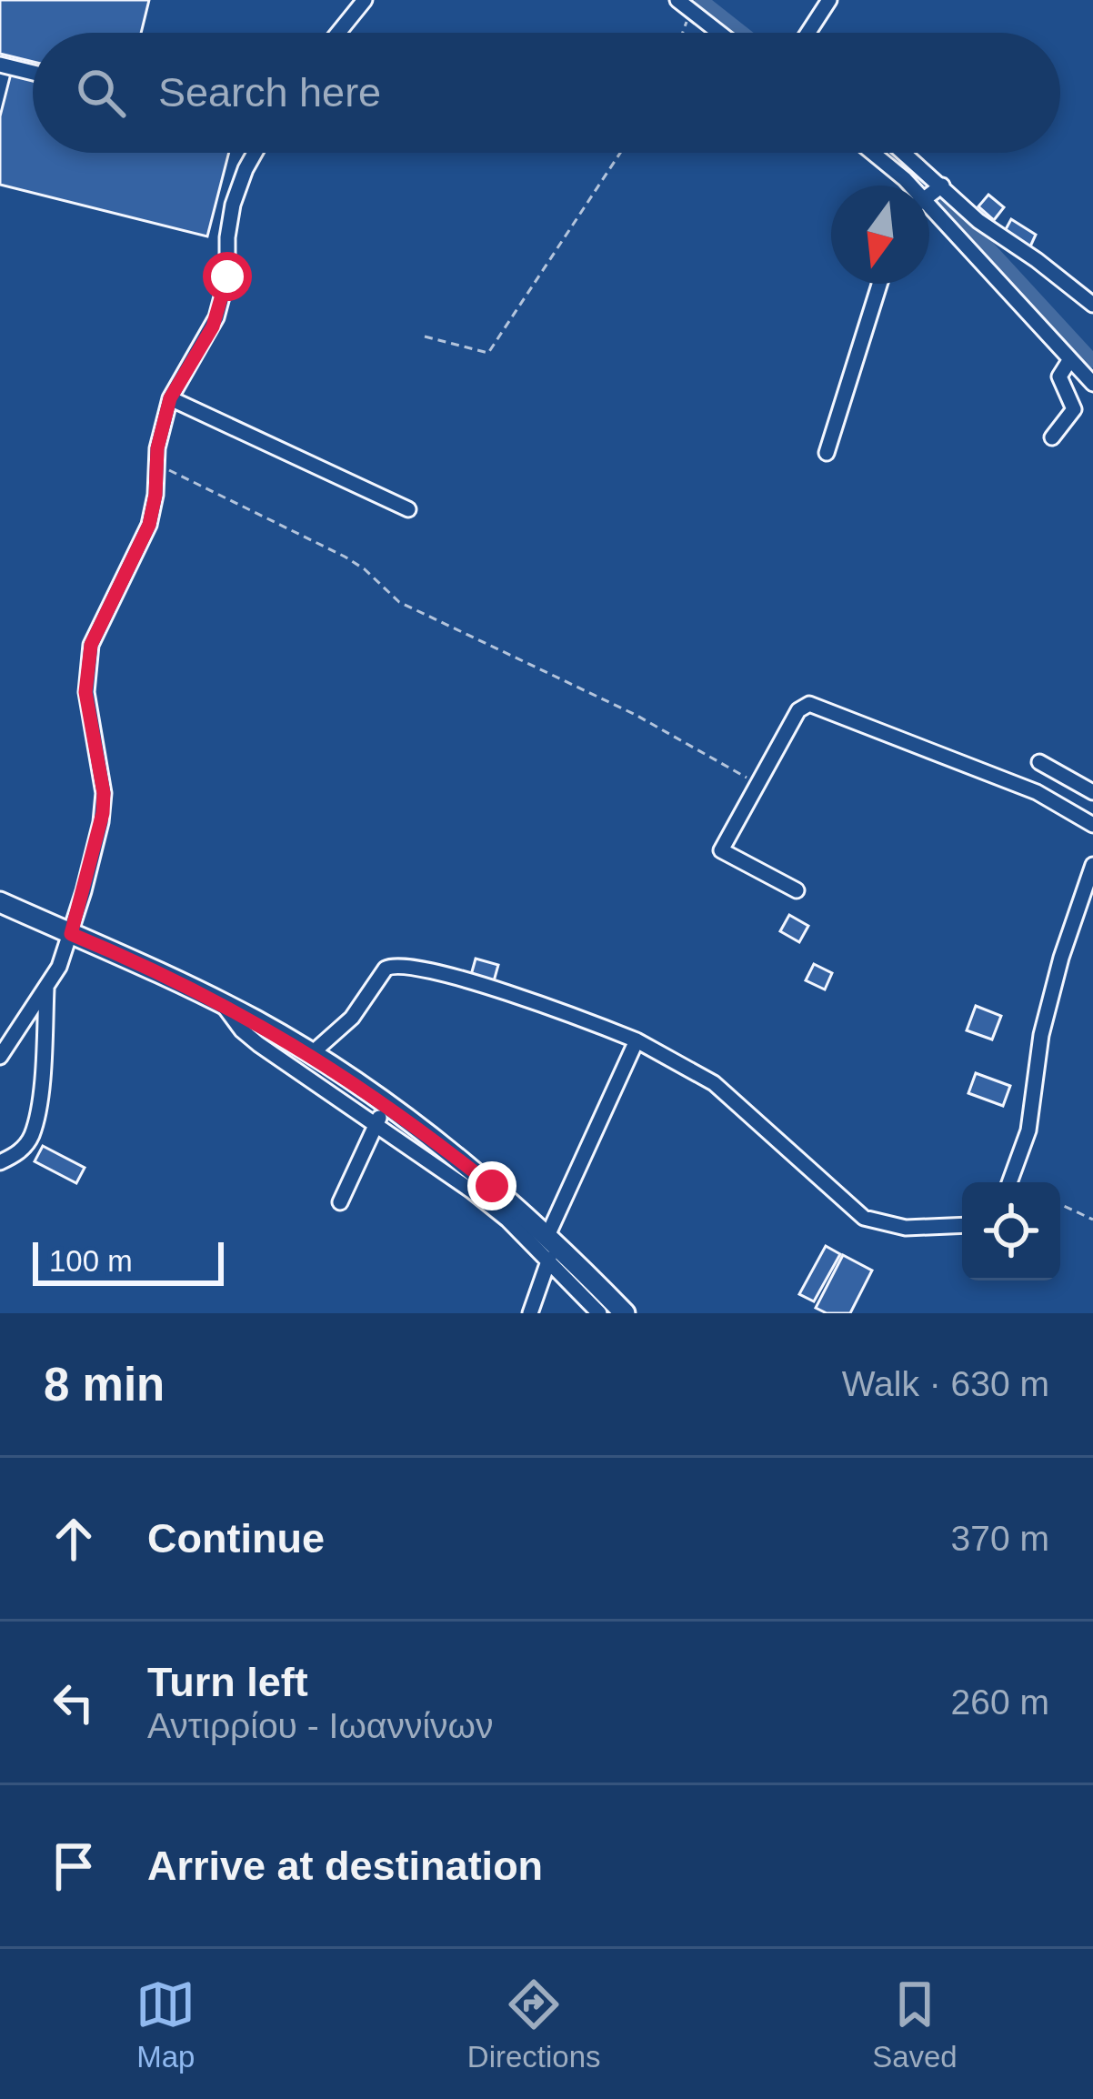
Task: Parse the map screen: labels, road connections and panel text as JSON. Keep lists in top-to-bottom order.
{
  "scale_bar": "100 m",
  "north": "bottom",
  "page": {
    "search": "Search here",
    "scale": "100 m",
    "heading": ["8 min", "Walk · 630 m"],
    "list": [
      ["Continue", "370 m"],
      ["Turn left", "Αντιρρίου - Ιωαννίνων", "260 m"],
      "Arrive at destination"
    ],
    "nav": ["Map", "Directions", "Saved"]
  }
}
